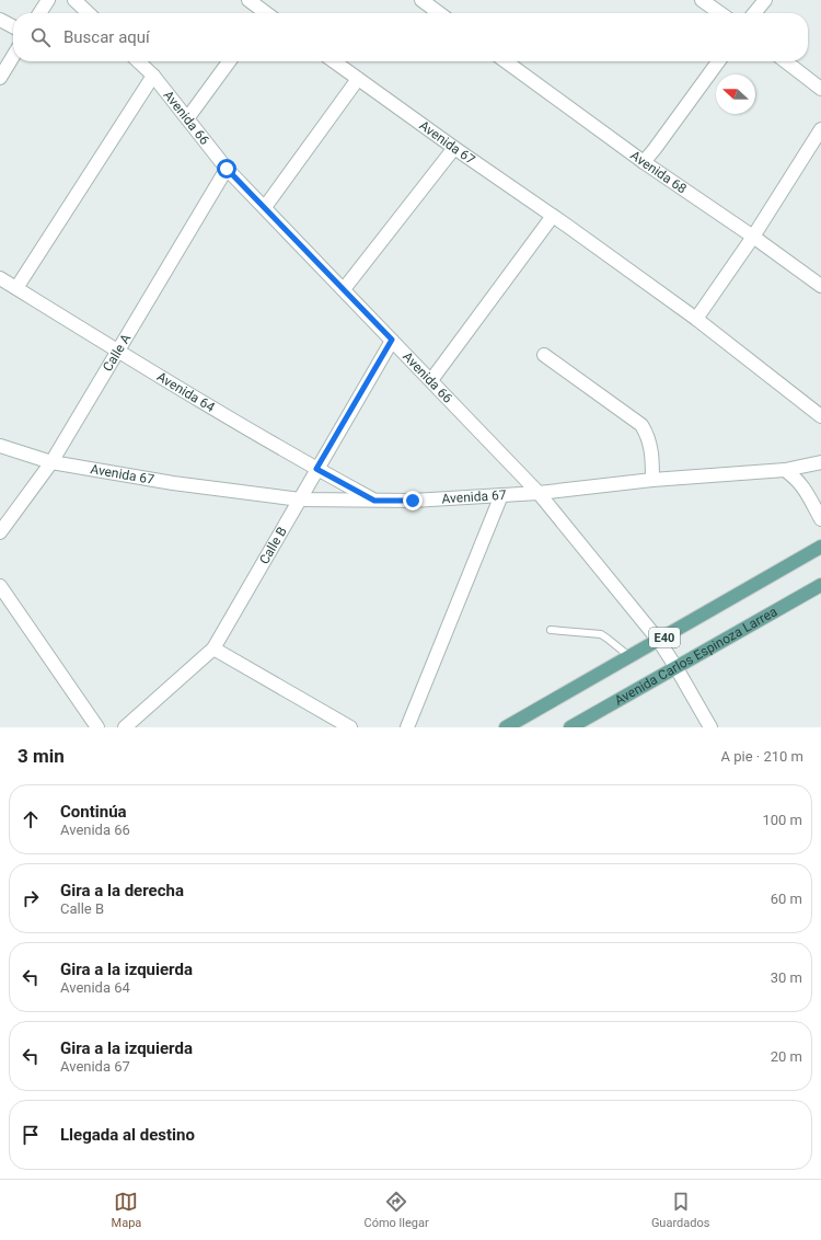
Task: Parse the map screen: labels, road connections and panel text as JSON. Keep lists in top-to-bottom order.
{
  "streets": {
    "main road": ["E40", "Avenida Carlos Espinoza Larrea"],
    "street": [
      "Avenida 66",
      "Avenida 67",
      "Avenida 68",
      "Calle A",
      "Avenida 64",
      "Calle B"
    ]
  },
  "crossings": [
    ["Avenida 66", "Avenida 67"],
    ["Avenida 66", "Calle A"],
    ["Avenida 66", "Calle B"],
    ["Avenida 66", "E40"],
    ["Avenida 66", "Avenida Carlos Espinoza Larrea"],
    ["Avenida 67", "Calle A"],
    ["Avenida 67", "Avenida 64"],
    ["Avenida 67", "Calle B"],
    ["Calle A", "Avenida 64"],
    ["Avenida 64", "Calle B"]
  ],
  "north": "left",
  "page": {
    "search": "Buscar aquí",
    "heading": ["3 min", "A pie · 210 m"],
    "list": [
      ["Continúa", "Avenida 66", "100 m"],
      ["Gira a la derecha", "Calle B", "60 m"],
      ["Gira a la izquierda", "Avenida 64", "30 m"],
      ["Gira a la izquierda", "Avenida 67", "20 m"],
      "Llegada al destino"
    ],
    "nav": ["Mapa", "Cómo llegar", "Guardados"]
  }
}
